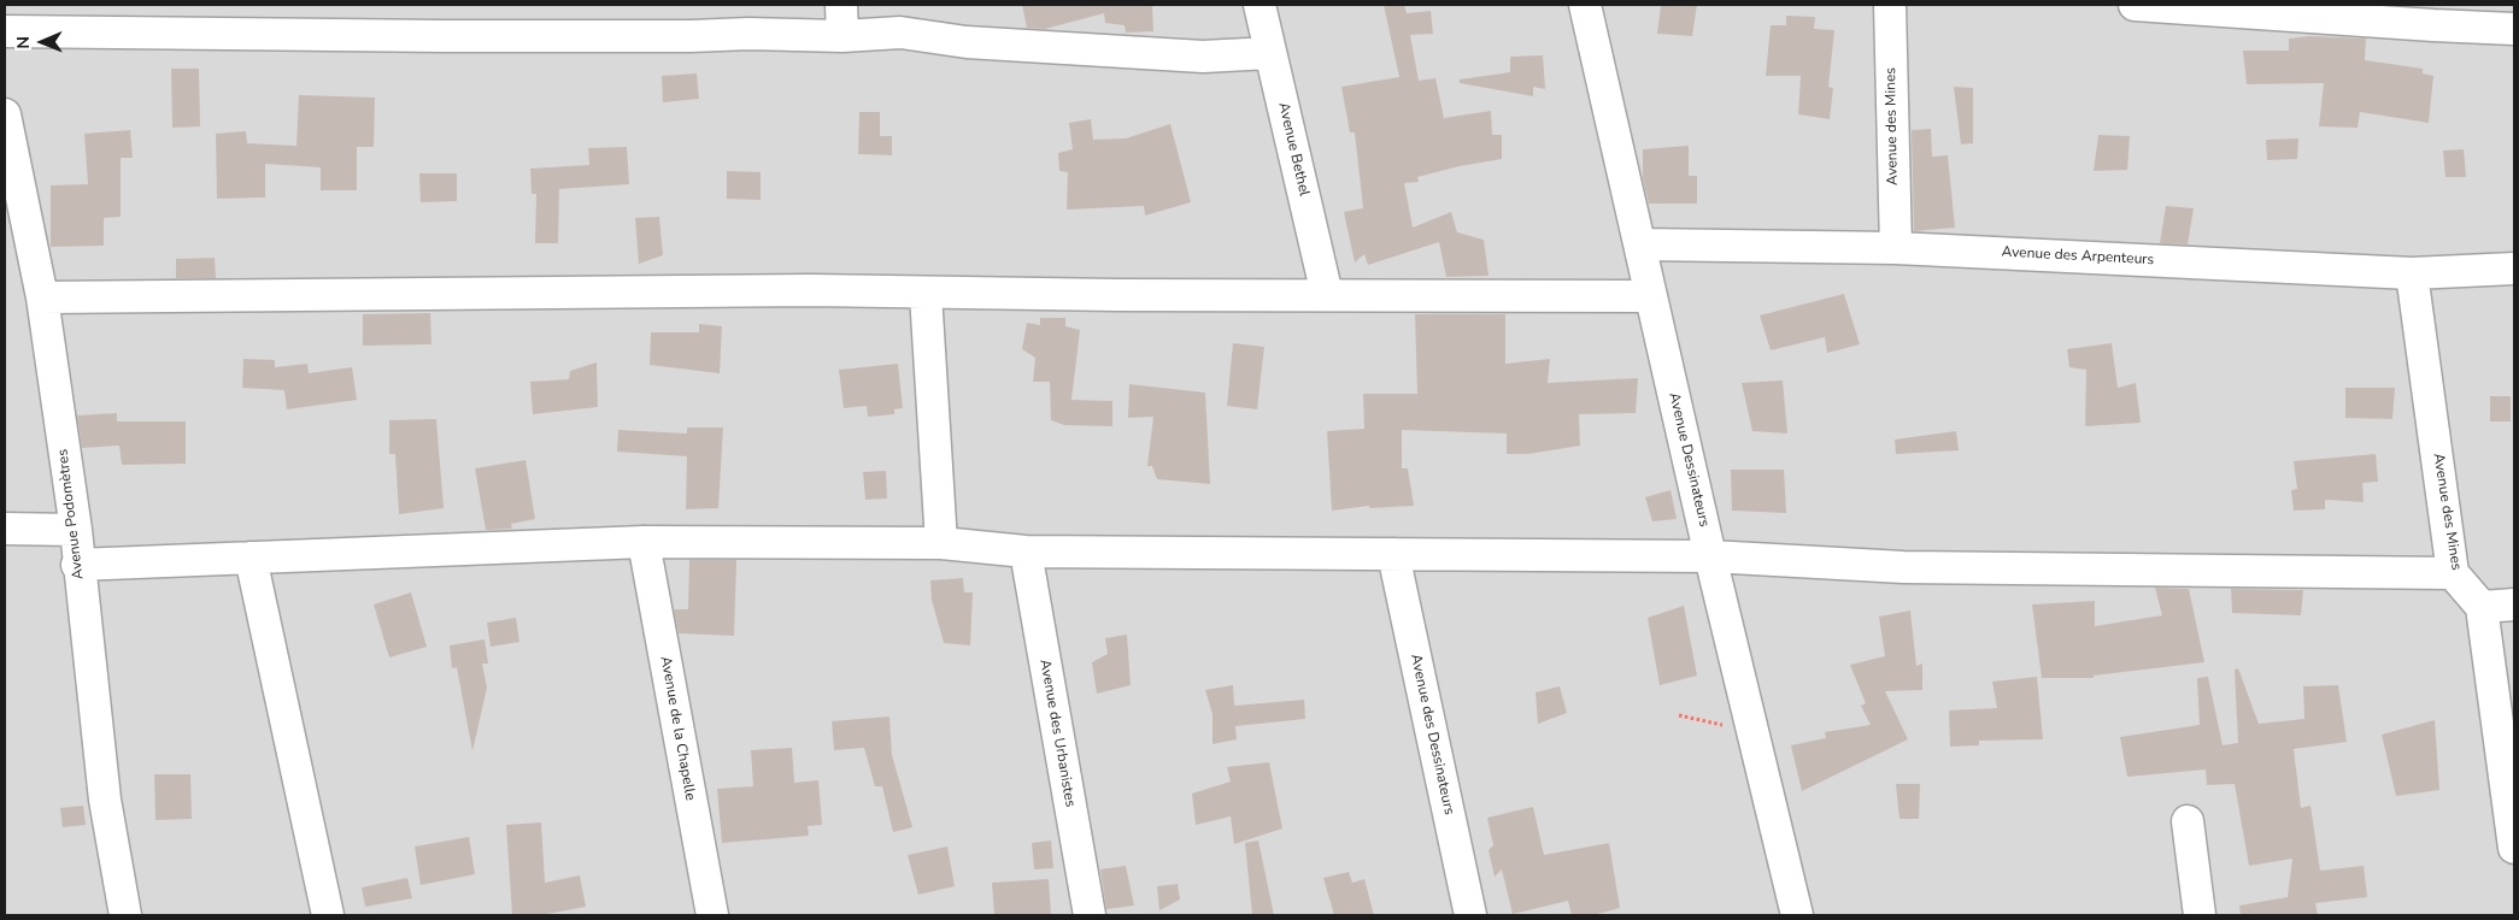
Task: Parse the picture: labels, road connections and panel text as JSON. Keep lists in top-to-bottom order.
{
  "streets": {
    "street": [
      "Avenue des Mines",
      "Avenue Bethel",
      "Avenue des Arpenteurs",
      "Avenue Dessinateurs",
      "Avenue Podomètres",
      "Avenue de la Chapelle",
      "Avenue des Urbanistes",
      "Avenue des Dessinateurs"
    ]
  },
  "crossings": [
    ["Avenue des Mines", "Avenue des Arpenteurs"],
    ["Avenue des Arpenteurs", "Avenue Dessinateurs"]
  ],
  "north": "left"
}
